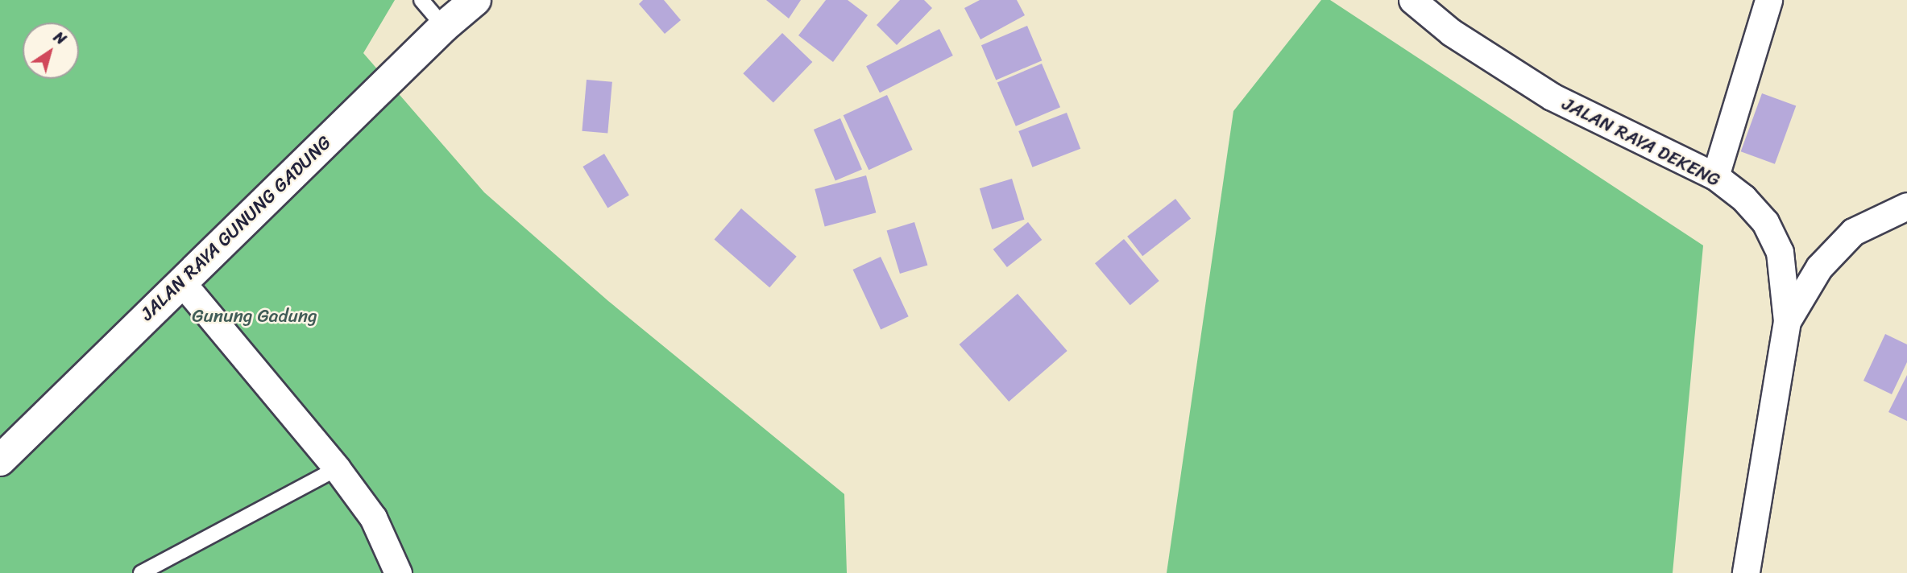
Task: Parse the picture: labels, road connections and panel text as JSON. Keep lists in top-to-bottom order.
{
  "streets": {
    "street": ["JALAN RAYA DEKENG", "JALAN RAYA GUNUNG GADUNG"]
  },
  "parks": ["Gunung Gadung"],
  "north": "top right"
}
